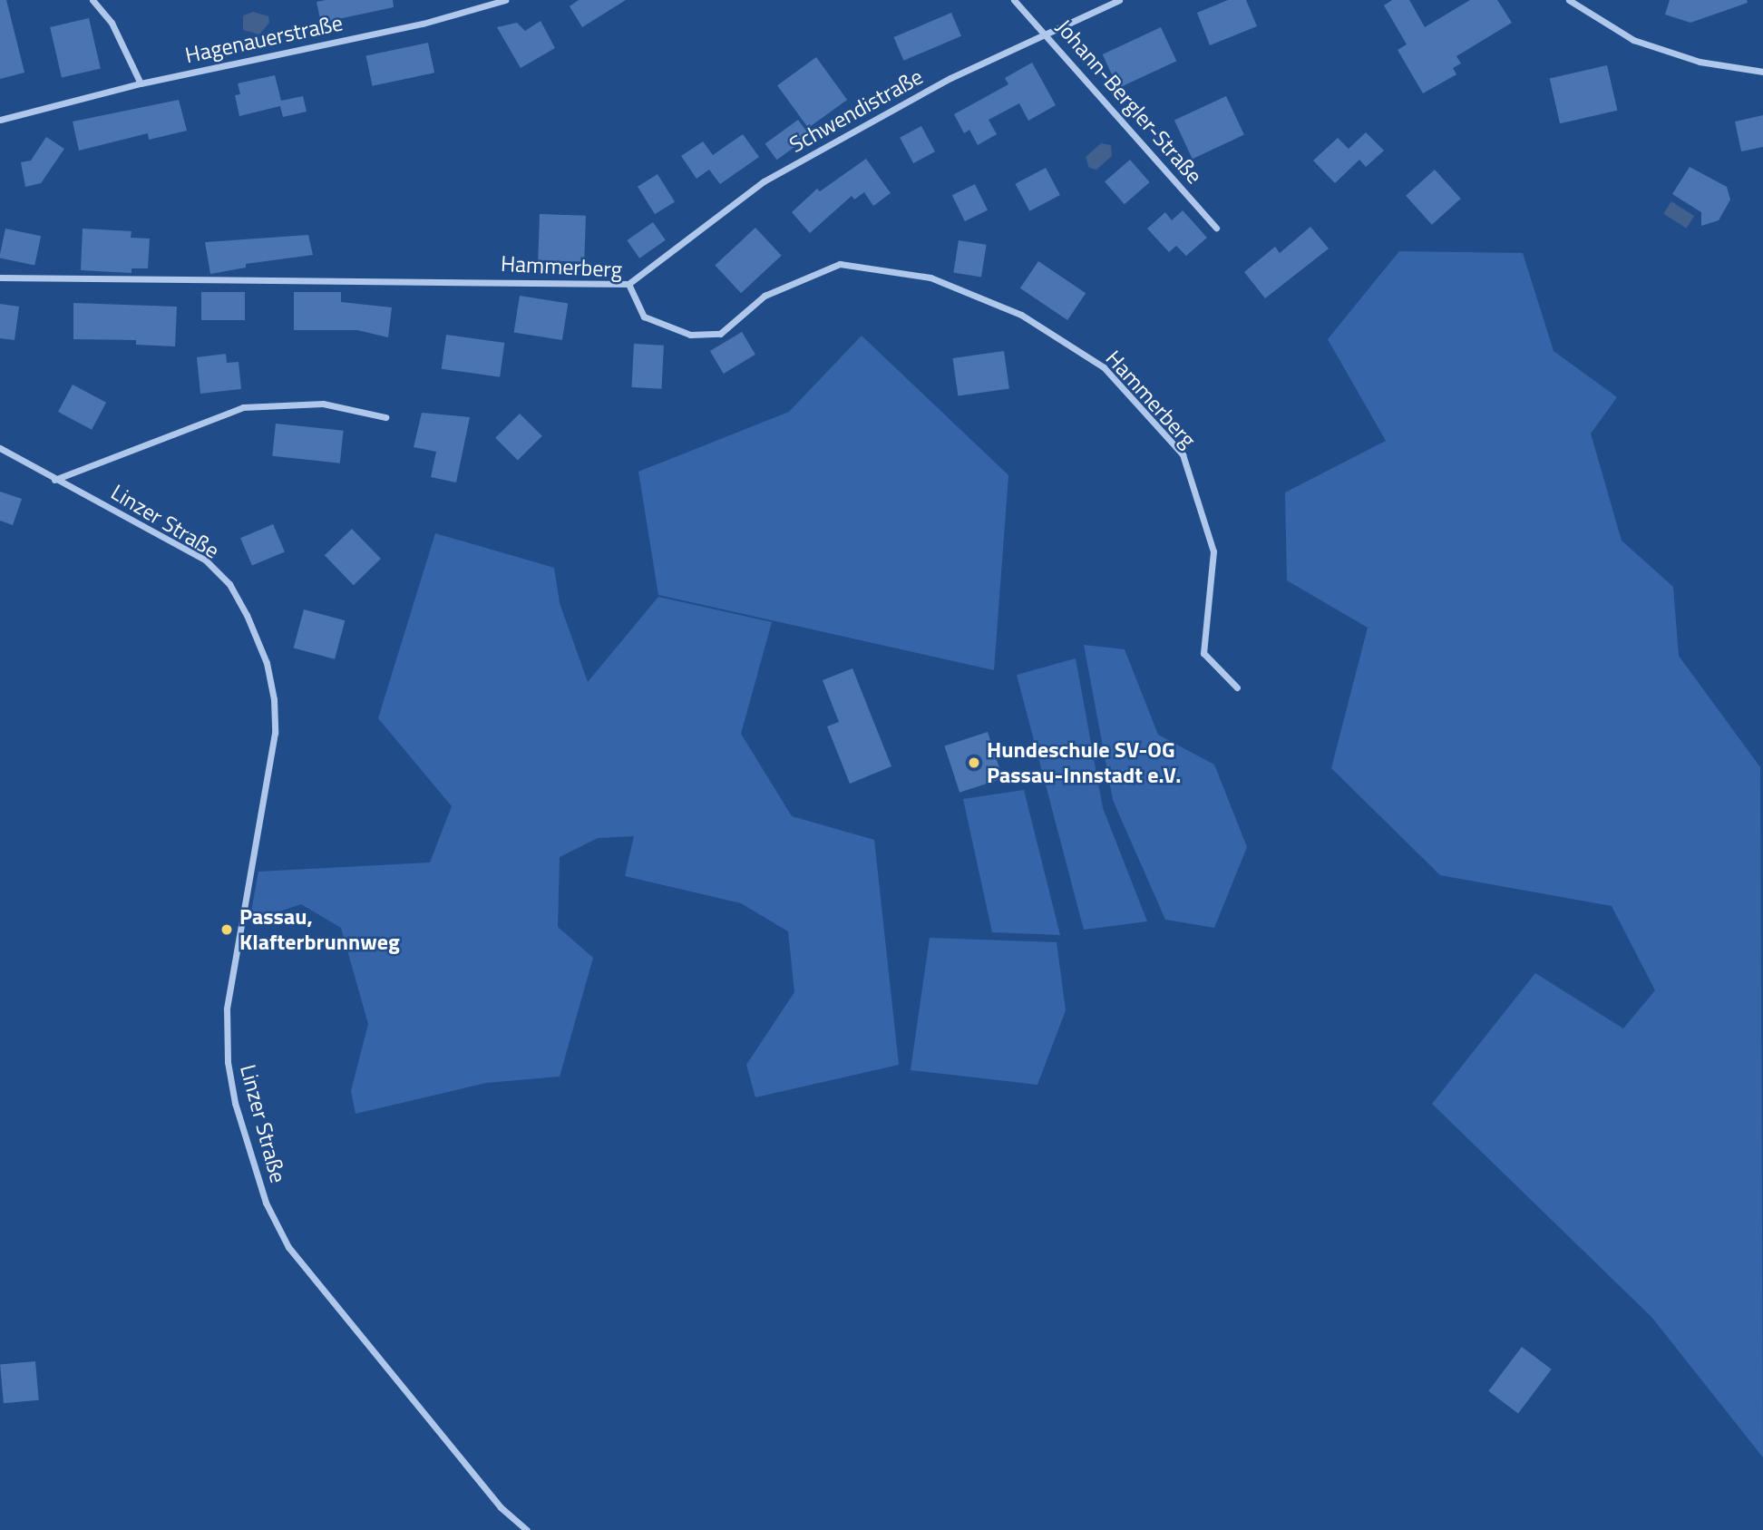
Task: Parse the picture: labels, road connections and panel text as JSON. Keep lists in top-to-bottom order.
{
  "streets": {
    "street": [
      "Hagenauerstraße",
      "Johann-Bergler-Straße",
      "Schwendistraße",
      "Hammerberg",
      "Linzer Straße"
    ]
  },
  "crossings": [
    ["Johann-Bergler-Straße", "Schwendistraße"],
    ["Schwendistraße", "Hammerberg"]
  ],
  "places": ["Hundeschule SV-OG Passau-Innstadt e.V.", "Passau, Klafterbrunnweg"]
}
